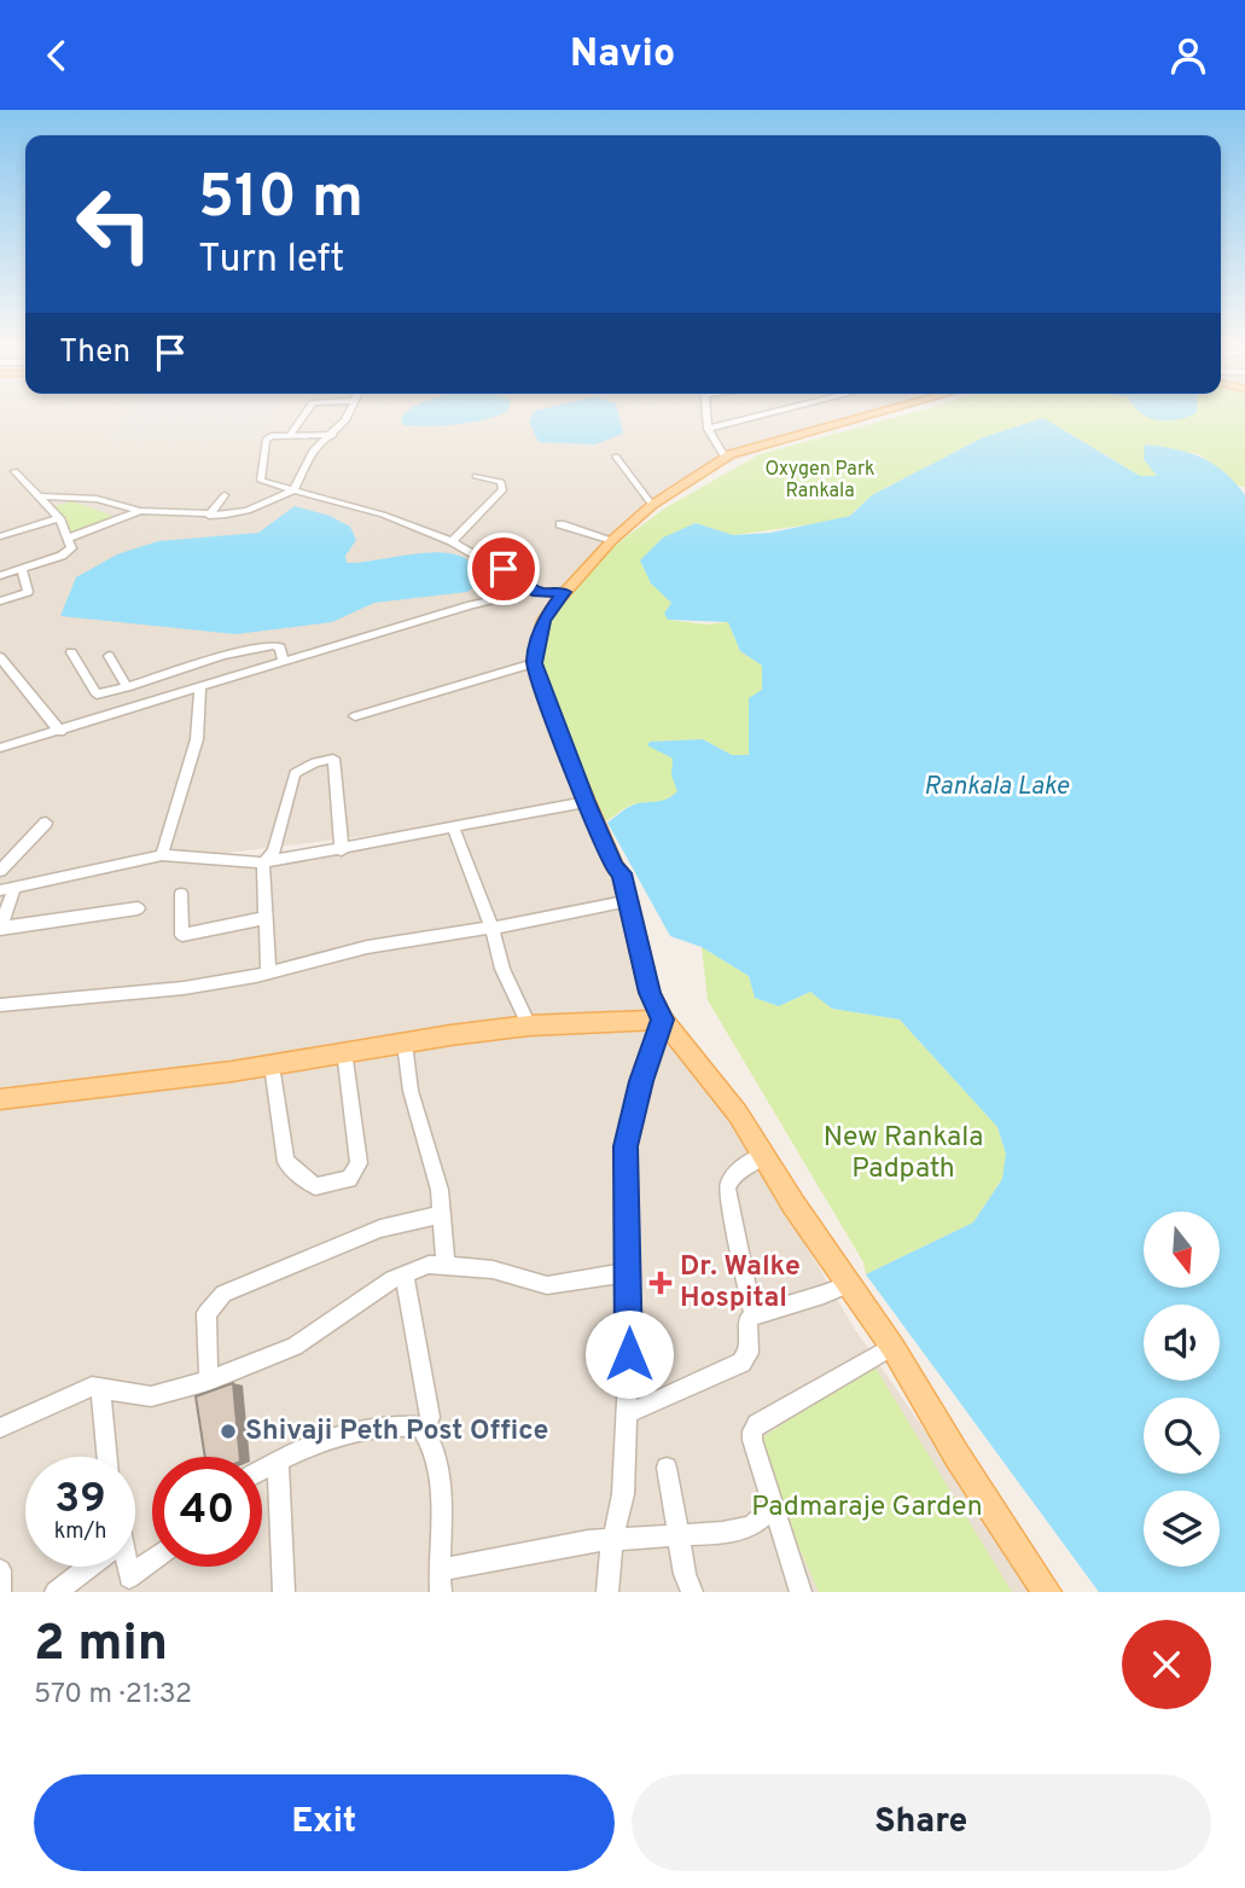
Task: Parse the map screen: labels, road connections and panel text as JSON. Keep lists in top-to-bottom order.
{
  "water": ["Rankala Lake"],
  "parks": ["Oxygen Park Rankala", "New Rankala Padpath", "Padmaraje Garden"],
  "places": {
    "health": ["Dr. Walke Hospital"],
    "other": ["Shivaji Peth Post Office"]
  },
  "north": "bottom",
  "page": {
    "header": "Navio",
    "turn": ["510 m", "Turn left"],
    "then": "Then",
    "speed": "39 km/h",
    "limit": "40",
    "heading": ["2 min", "570 m · 21:32"],
    "buttons": ["Exit", "Share"]
  }
}
